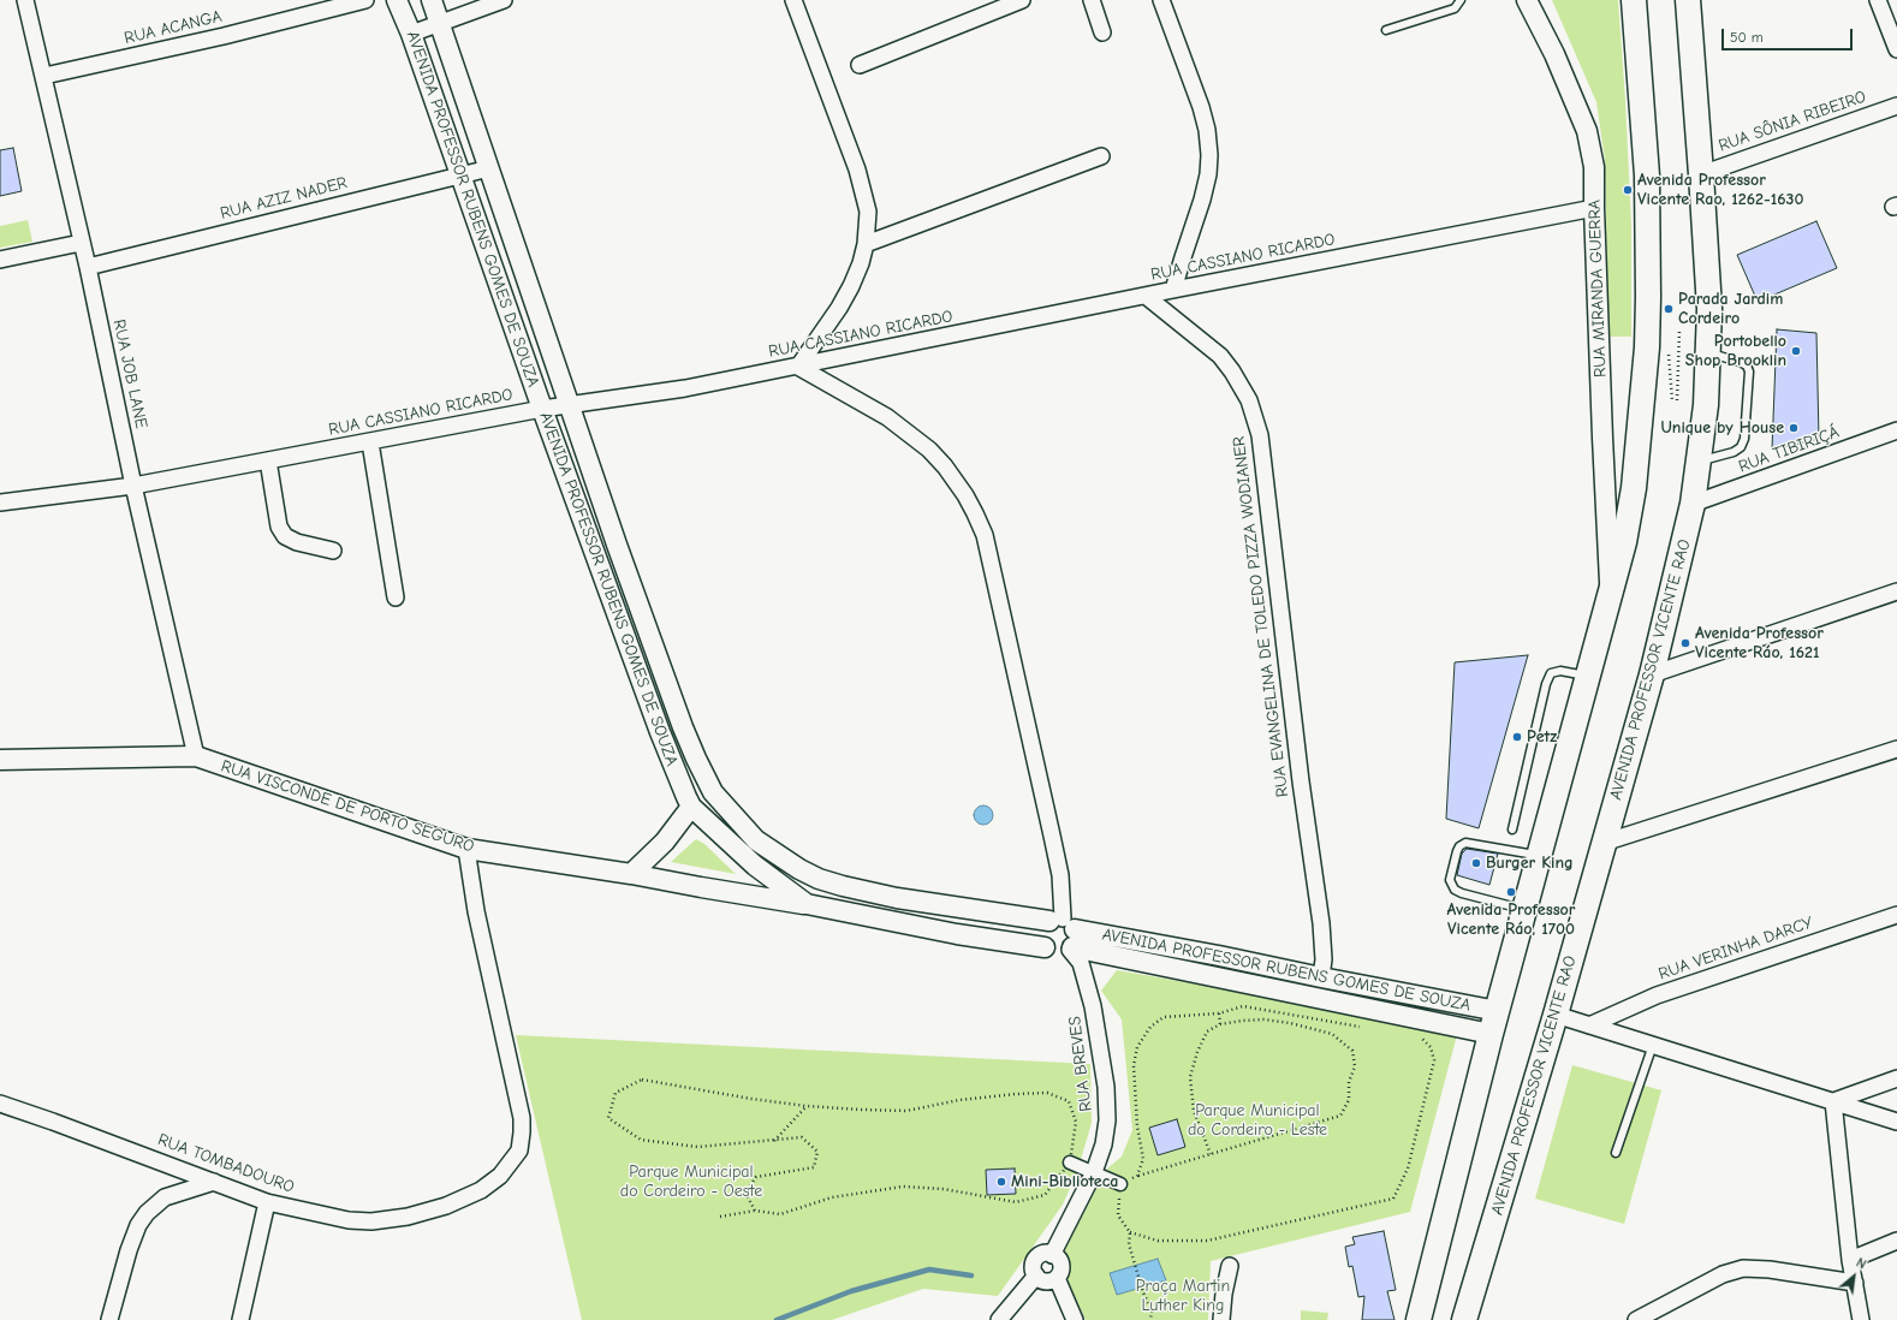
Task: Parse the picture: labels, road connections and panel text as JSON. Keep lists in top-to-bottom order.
{
  "streets": {
    "main road": ["AVENIDA PROFESSOR VICENTE RAO"],
    "street": [
      "RUA ACANGA",
      "RUA SÔNIA RIBEIRO",
      "RUA AZIZ NADER",
      "AVENIDA PROFESSOR RUBENS GOMES DE SOUZA",
      "RUA CASSIANO RICARDO",
      "RUA MIRANDA GUERRA",
      "RUA JOB LANE",
      "RUA TIBIRIÇÁ",
      "RUA EVANGELINA DE TOLEDO PIZZA WODIANER",
      "RUA VISCONDE DE PORTO SEGURO",
      "RUA VERINHA DARCY",
      "RUA BREVES",
      "RUA TOMBADOURO"
    ]
  },
  "crossings": [
    ["RUA ACANGA", "RUA JOB LANE"],
    ["RUA SÔNIA RIBEIRO", "AVENIDA PROFESSOR VICENTE RAO"],
    ["RUA AZIZ NADER", "AVENIDA PROFESSOR RUBENS GOMES DE SOUZA"],
    ["RUA AZIZ NADER", "RUA JOB LANE"],
    ["AVENIDA PROFESSOR RUBENS GOMES DE SOUZA", "RUA CASSIANO RICARDO"],
    ["AVENIDA PROFESSOR RUBENS GOMES DE SOUZA", "RUA EVANGELINA DE TOLEDO PIZZA WODIANER"],
    ["AVENIDA PROFESSOR RUBENS GOMES DE SOUZA", "RUA VISCONDE DE PORTO SEGURO"],
    ["AVENIDA PROFESSOR RUBENS GOMES DE SOUZA", "RUA BREVES"],
    ["RUA CASSIANO RICARDO", "RUA MIRANDA GUERRA"],
    ["RUA CASSIANO RICARDO", "RUA JOB LANE"],
    ["RUA CASSIANO RICARDO", "RUA EVANGELINA DE TOLEDO PIZZA WODIANER"],
    ["RUA JOB LANE", "RUA VISCONDE DE PORTO SEGURO"],
    ["RUA TIBIRIÇÁ", "AVENIDA PROFESSOR VICENTE RAO"],
    ["RUA VISCONDE DE PORTO SEGURO", "RUA TOMBADOURO"]
  ],
  "parks": ["Parque Municipal do Cordeiro - Leste", "Parque Municipal do Cordeiro - Oeste", "Praça Martin Luther King"],
  "places": [
    "Avenida Professor Vicente Rao, 1262-1630",
    "Parada Jardim Cordeiro",
    "Portobello Shop Brooklin",
    "Unique by House",
    "Avenida Professor Vicente Ráo, 1621",
    "Petz",
    "Burger King",
    "Avenida Professor Vicente Ráo, 1700",
    "Mini-Biblioteca"
  ],
  "scale_bar": "50 m",
  "north": "top right"
}
